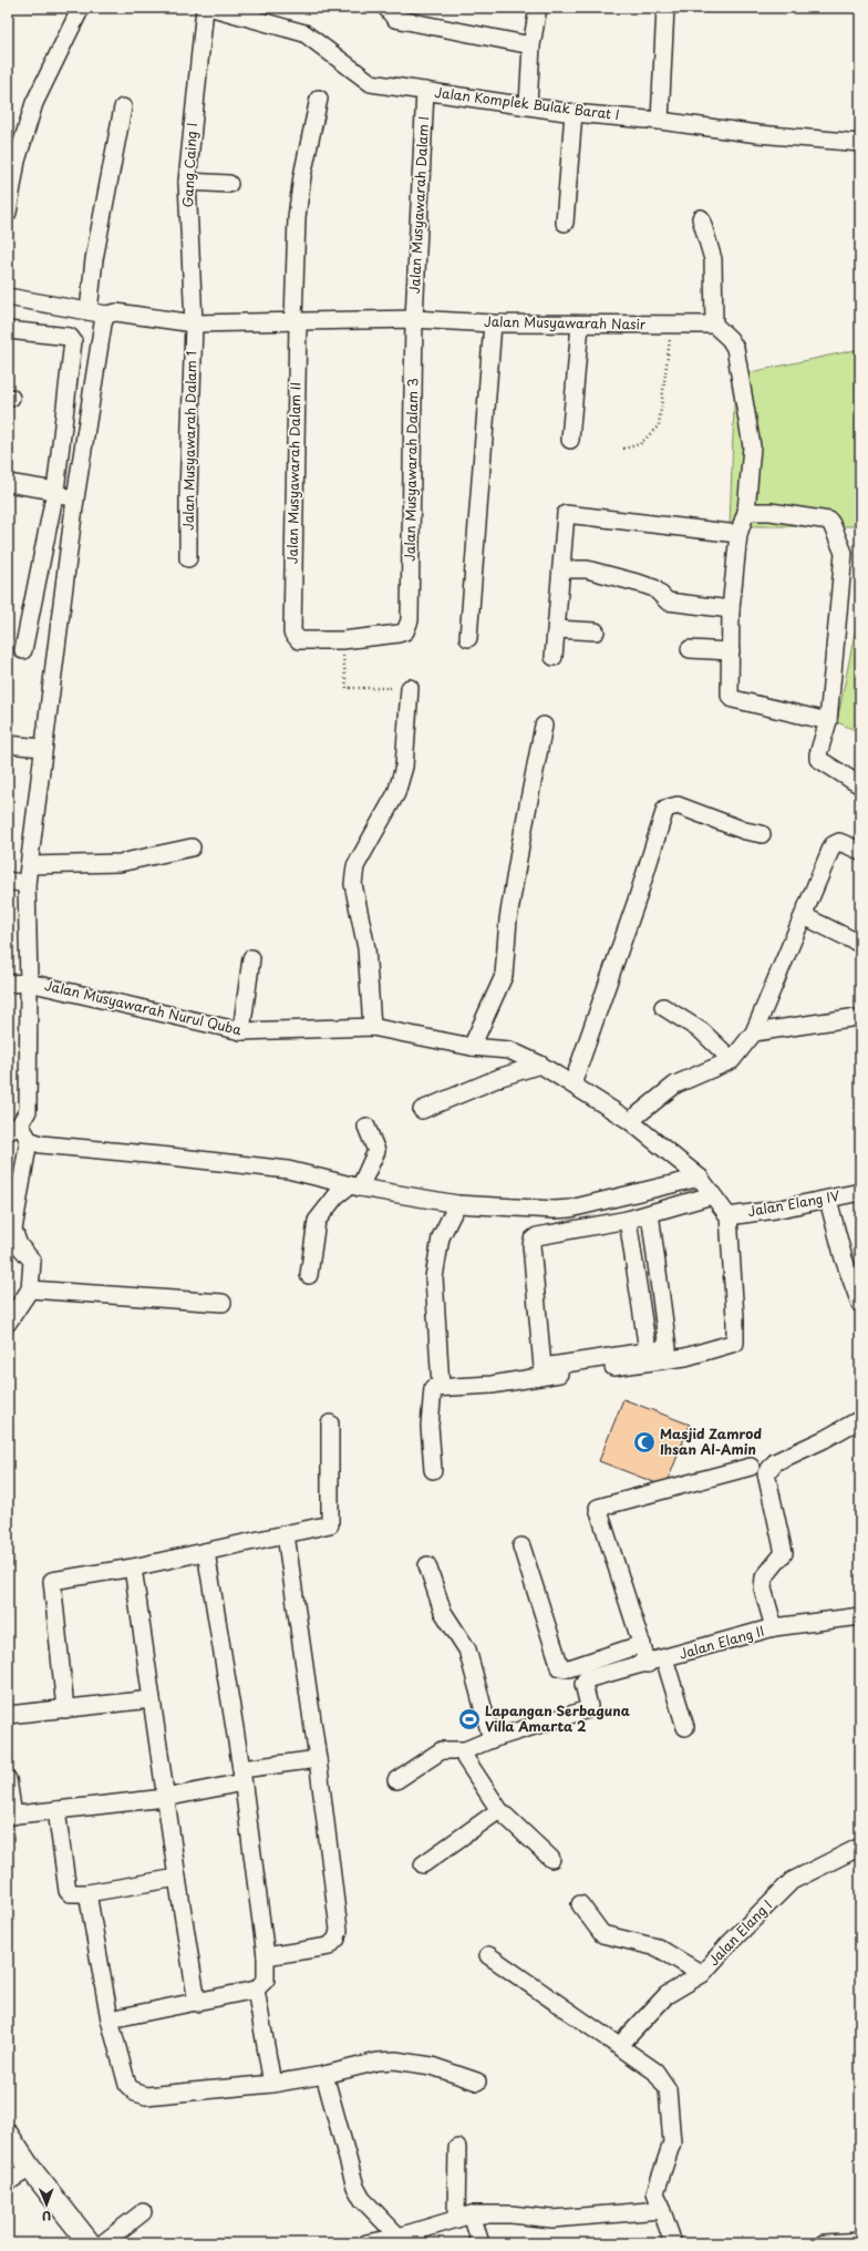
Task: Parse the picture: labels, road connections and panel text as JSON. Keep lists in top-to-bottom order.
{
  "streets": {
    "street": [
      "Jalan Komplek Bulak Barat I",
      "Gang Caing I",
      "Jalan Musyawarah Dalam I",
      "Jalan Musyawarah Nasir",
      "Jalan Musyawarah Dalam 1",
      "Jalan Musyawarah Dalam 3",
      "Jalan Musyawarah Dalam II",
      "Jalan Musyawarah Nurul Quba",
      "Jalan Elang IV",
      "Jalan Elang II",
      "Jalan Elang I"
    ]
  },
  "crossings": [
    ["Jalan Komplek Bulak Barat I", "Jalan Musyawarah Dalam I"],
    ["Gang Caing I", "Jalan Musyawarah Nasir"],
    ["Gang Caing I", "Jalan Musyawarah Dalam 1"],
    ["Jalan Musyawarah Dalam I", "Jalan Musyawarah Nasir"],
    ["Jalan Musyawarah Dalam I", "Jalan Musyawarah Dalam 3"],
    ["Jalan Musyawarah Nasir", "Jalan Musyawarah Dalam 1"],
    ["Jalan Musyawarah Nasir", "Jalan Musyawarah Dalam 3"],
    ["Jalan Musyawarah Nasir", "Jalan Musyawarah Dalam II"],
    ["Jalan Musyawarah Dalam 3", "Jalan Musyawarah Dalam II"],
    ["Jalan Musyawarah Nurul Quba", "Jalan Elang IV"]
  ],
  "places": {
    "mosque": ["Masjid Zamrod Ihsan Al-Amin"],
    "sports": ["Lapangan Serbaguna Villa Amarta 2"]
  },
  "north": "bottom"
}
